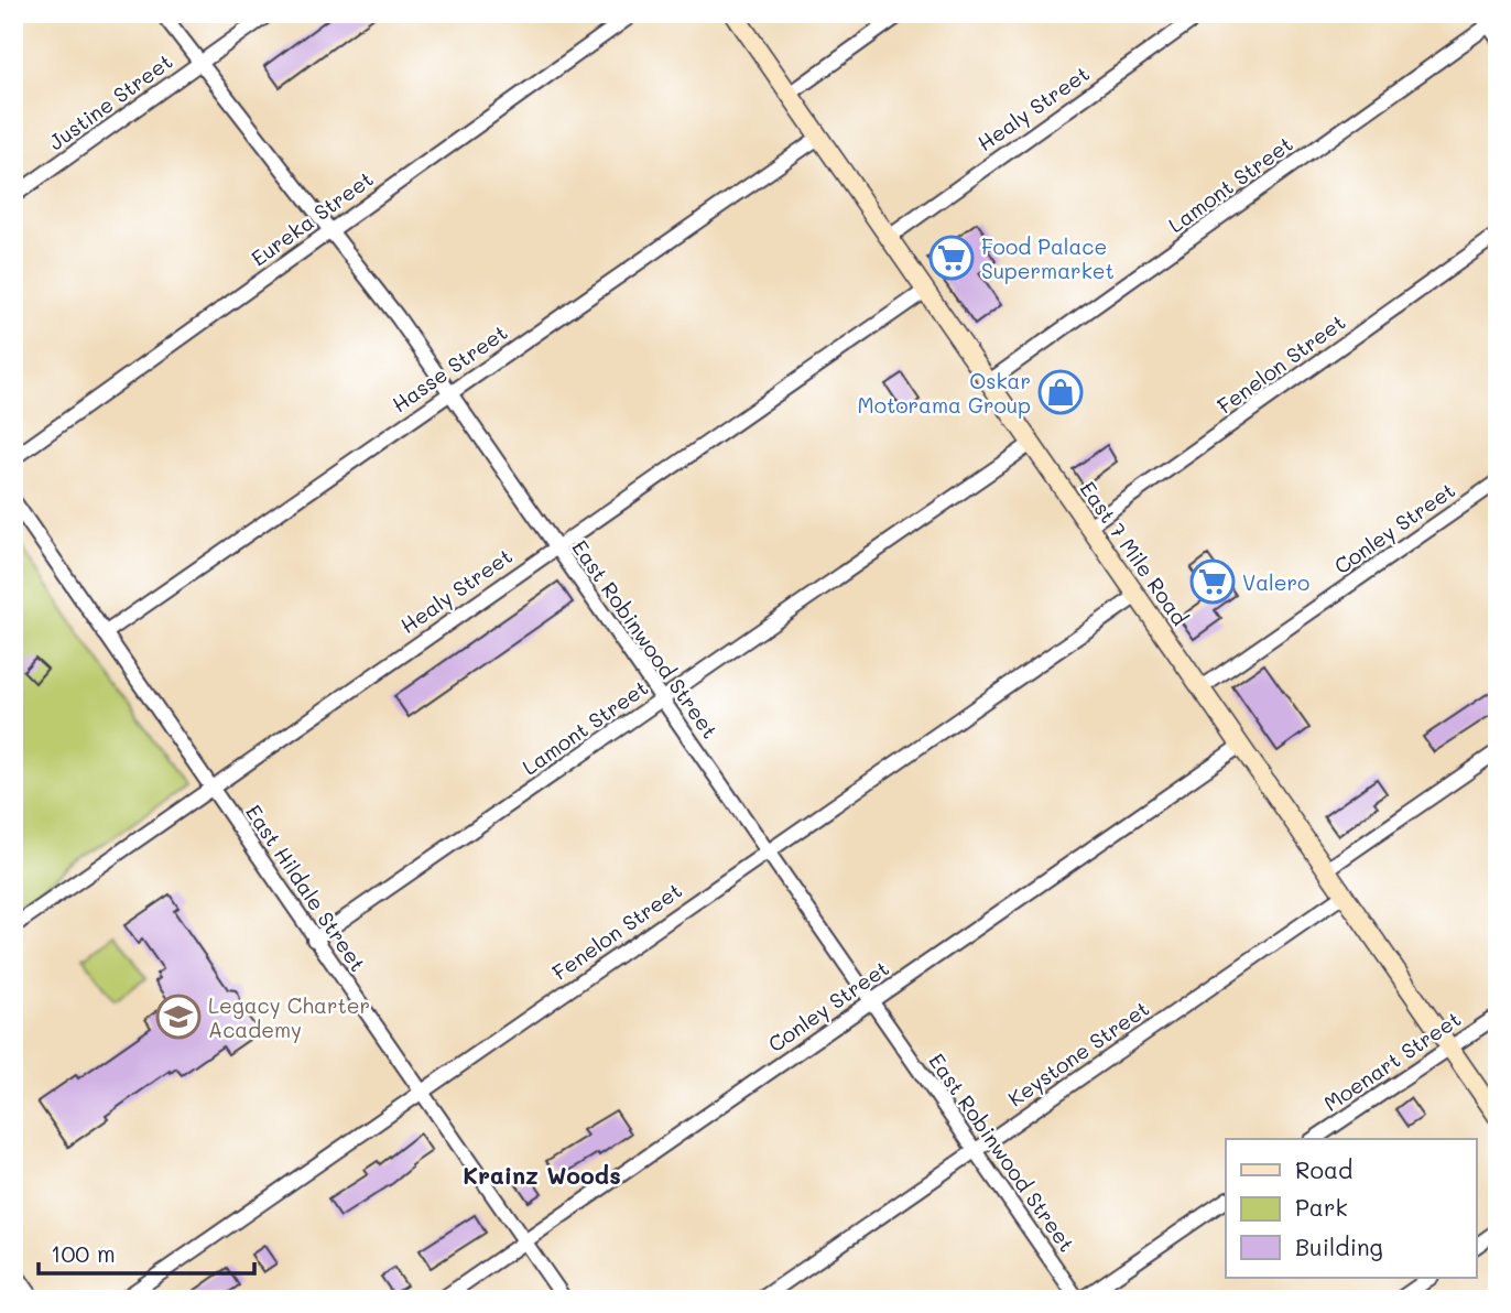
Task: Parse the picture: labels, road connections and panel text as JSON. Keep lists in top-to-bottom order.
{
  "streets": {
    "street": [
      "Justine Street",
      "Healy Street",
      "Lamont Street",
      "Eureka Street",
      "Fenelon Street",
      "Hasse Street",
      "Conley Street",
      "East 7 Mile Road",
      "East Robinwood Street",
      "East Hildale Street",
      "Keystone Street",
      "Moenart Street"
    ]
  },
  "crossings": [
    ["Justine Street", "East Robinwood Street"],
    ["Healy Street", "East 7 Mile Road"],
    ["Healy Street", "East Robinwood Street"],
    ["Healy Street", "East Hildale Street"],
    ["Lamont Street", "East 7 Mile Road"],
    ["Lamont Street", "East Robinwood Street"],
    ["Lamont Street", "East Hildale Street"],
    ["Eureka Street", "East Robinwood Street"],
    ["Fenelon Street", "East 7 Mile Road"],
    ["Fenelon Street", "East Robinwood Street"],
    ["Fenelon Street", "East Hildale Street"],
    ["Hasse Street", "East 7 Mile Road"],
    ["Hasse Street", "East Robinwood Street"],
    ["Hasse Street", "East Hildale Street"],
    ["Conley Street", "East 7 Mile Road"],
    ["Conley Street", "East Robinwood Street"],
    ["Conley Street", "East Hildale Street"],
    ["East 7 Mile Road", "Keystone Street"],
    ["East 7 Mile Road", "Moenart Street"],
    ["East Robinwood Street", "Keystone Street"]
  ],
  "districts": ["Krainz Woods"],
  "places": {
    "supermarket": ["Food Palace Supermarket", "Valero"],
    "shop": ["Oskar Motorama Group"],
    "school or university": ["Legacy Charter Academy"]
  },
  "legend": ["Road", "Park", "Building"],
  "scale_bar": "100 m"
}
